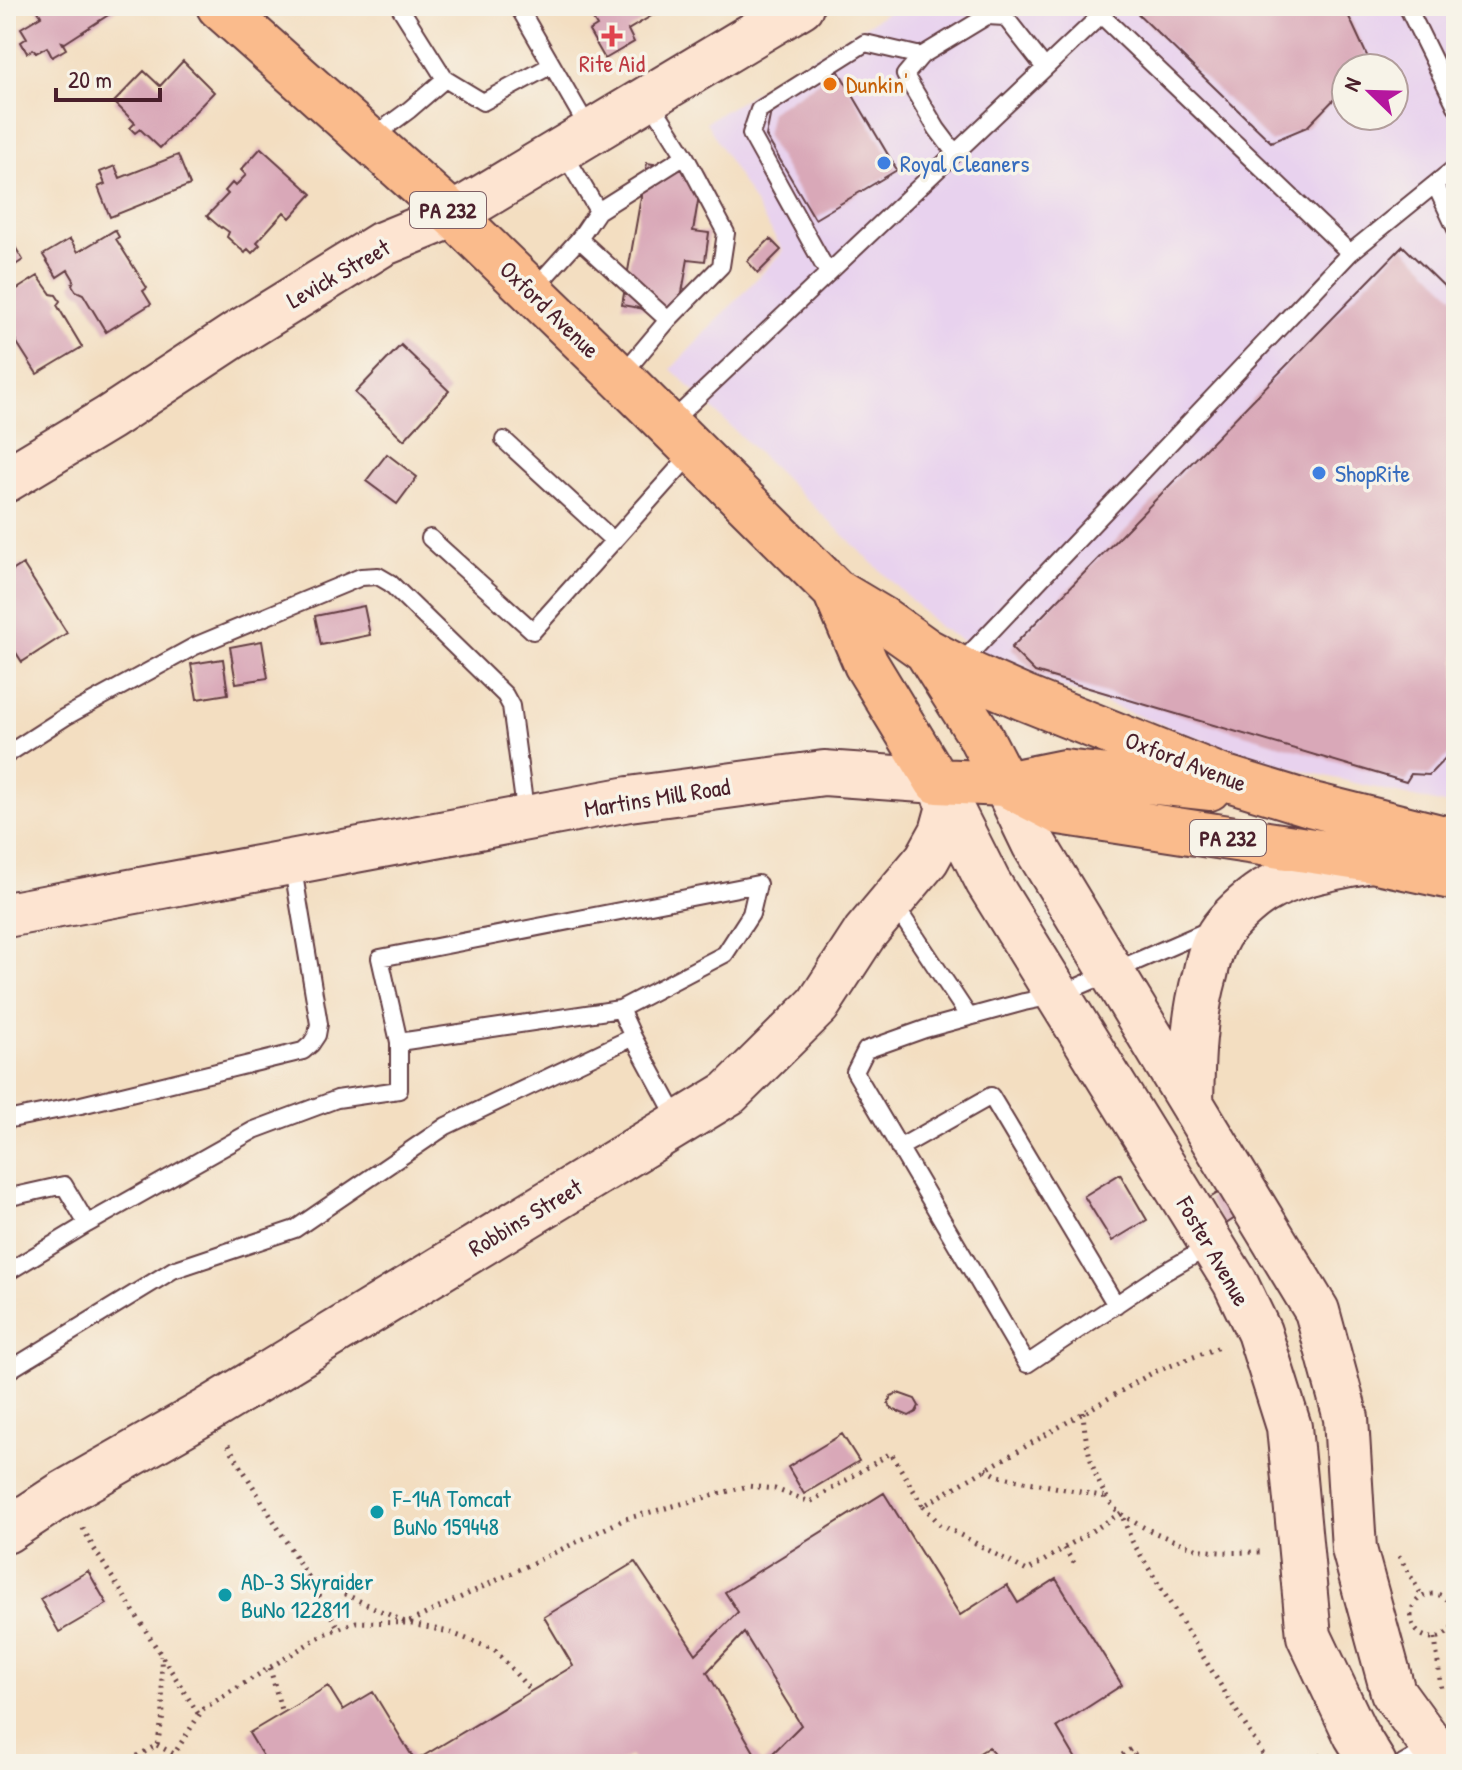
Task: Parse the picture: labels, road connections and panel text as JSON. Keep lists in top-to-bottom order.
{
  "streets": {
    "main road": ["PA 232", "Oxford Avenue", "Martins Mill Road"],
    "street": ["Levick Street", "Robbins Street", "Foster Avenue"]
  },
  "crossings": [
    ["PA 232", "Oxford Avenue"],
    ["PA 232", "Martins Mill Road"],
    ["Levick Street", "Oxford Avenue"],
    ["Oxford Avenue", "Martins Mill Road"],
    ["Oxford Avenue", "Robbins Street"],
    ["Oxford Avenue", "Foster Avenue"],
    ["Martins Mill Road", "Robbins Street"],
    ["Martins Mill Road", "Foster Avenue"],
    ["Robbins Street", "Foster Avenue"]
  ],
  "places": {
    "health": ["Rite Aid"],
    "other": [
      "Dunkin'",
      "Royal Cleaners",
      "ShopRite",
      "F-14A Tomcat BuNo 159448",
      "AD-3 Skyraider BuNo 122811"
    ]
  },
  "scale_bar": "20 m",
  "north": "top left"
}
